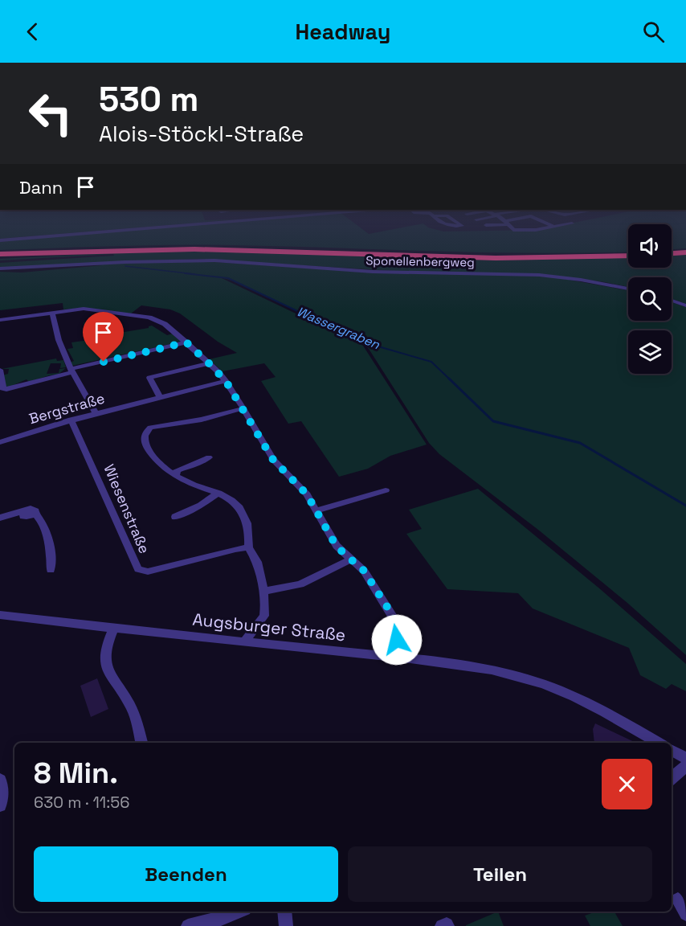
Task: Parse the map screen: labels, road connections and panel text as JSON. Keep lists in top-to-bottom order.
{
  "streets": {
    "street": [
      "Sponellenbergweg",
      "Bergstraße",
      "Wiesenstraße",
      "Augsburger Straße"
    ]
  },
  "crossings": [
    ["Bergstraße", "Wiesenstraße"]
  ],
  "water": ["Wassergraben"],
  "page": {
    "header": "Headway",
    "turn": ["530 m", "Alois-Stöckl-Straße"],
    "then": "Dann",
    "heading": ["8 Min.", "630 m · 11:56"],
    "buttons": ["Beenden", "Teilen"]
  }
}
